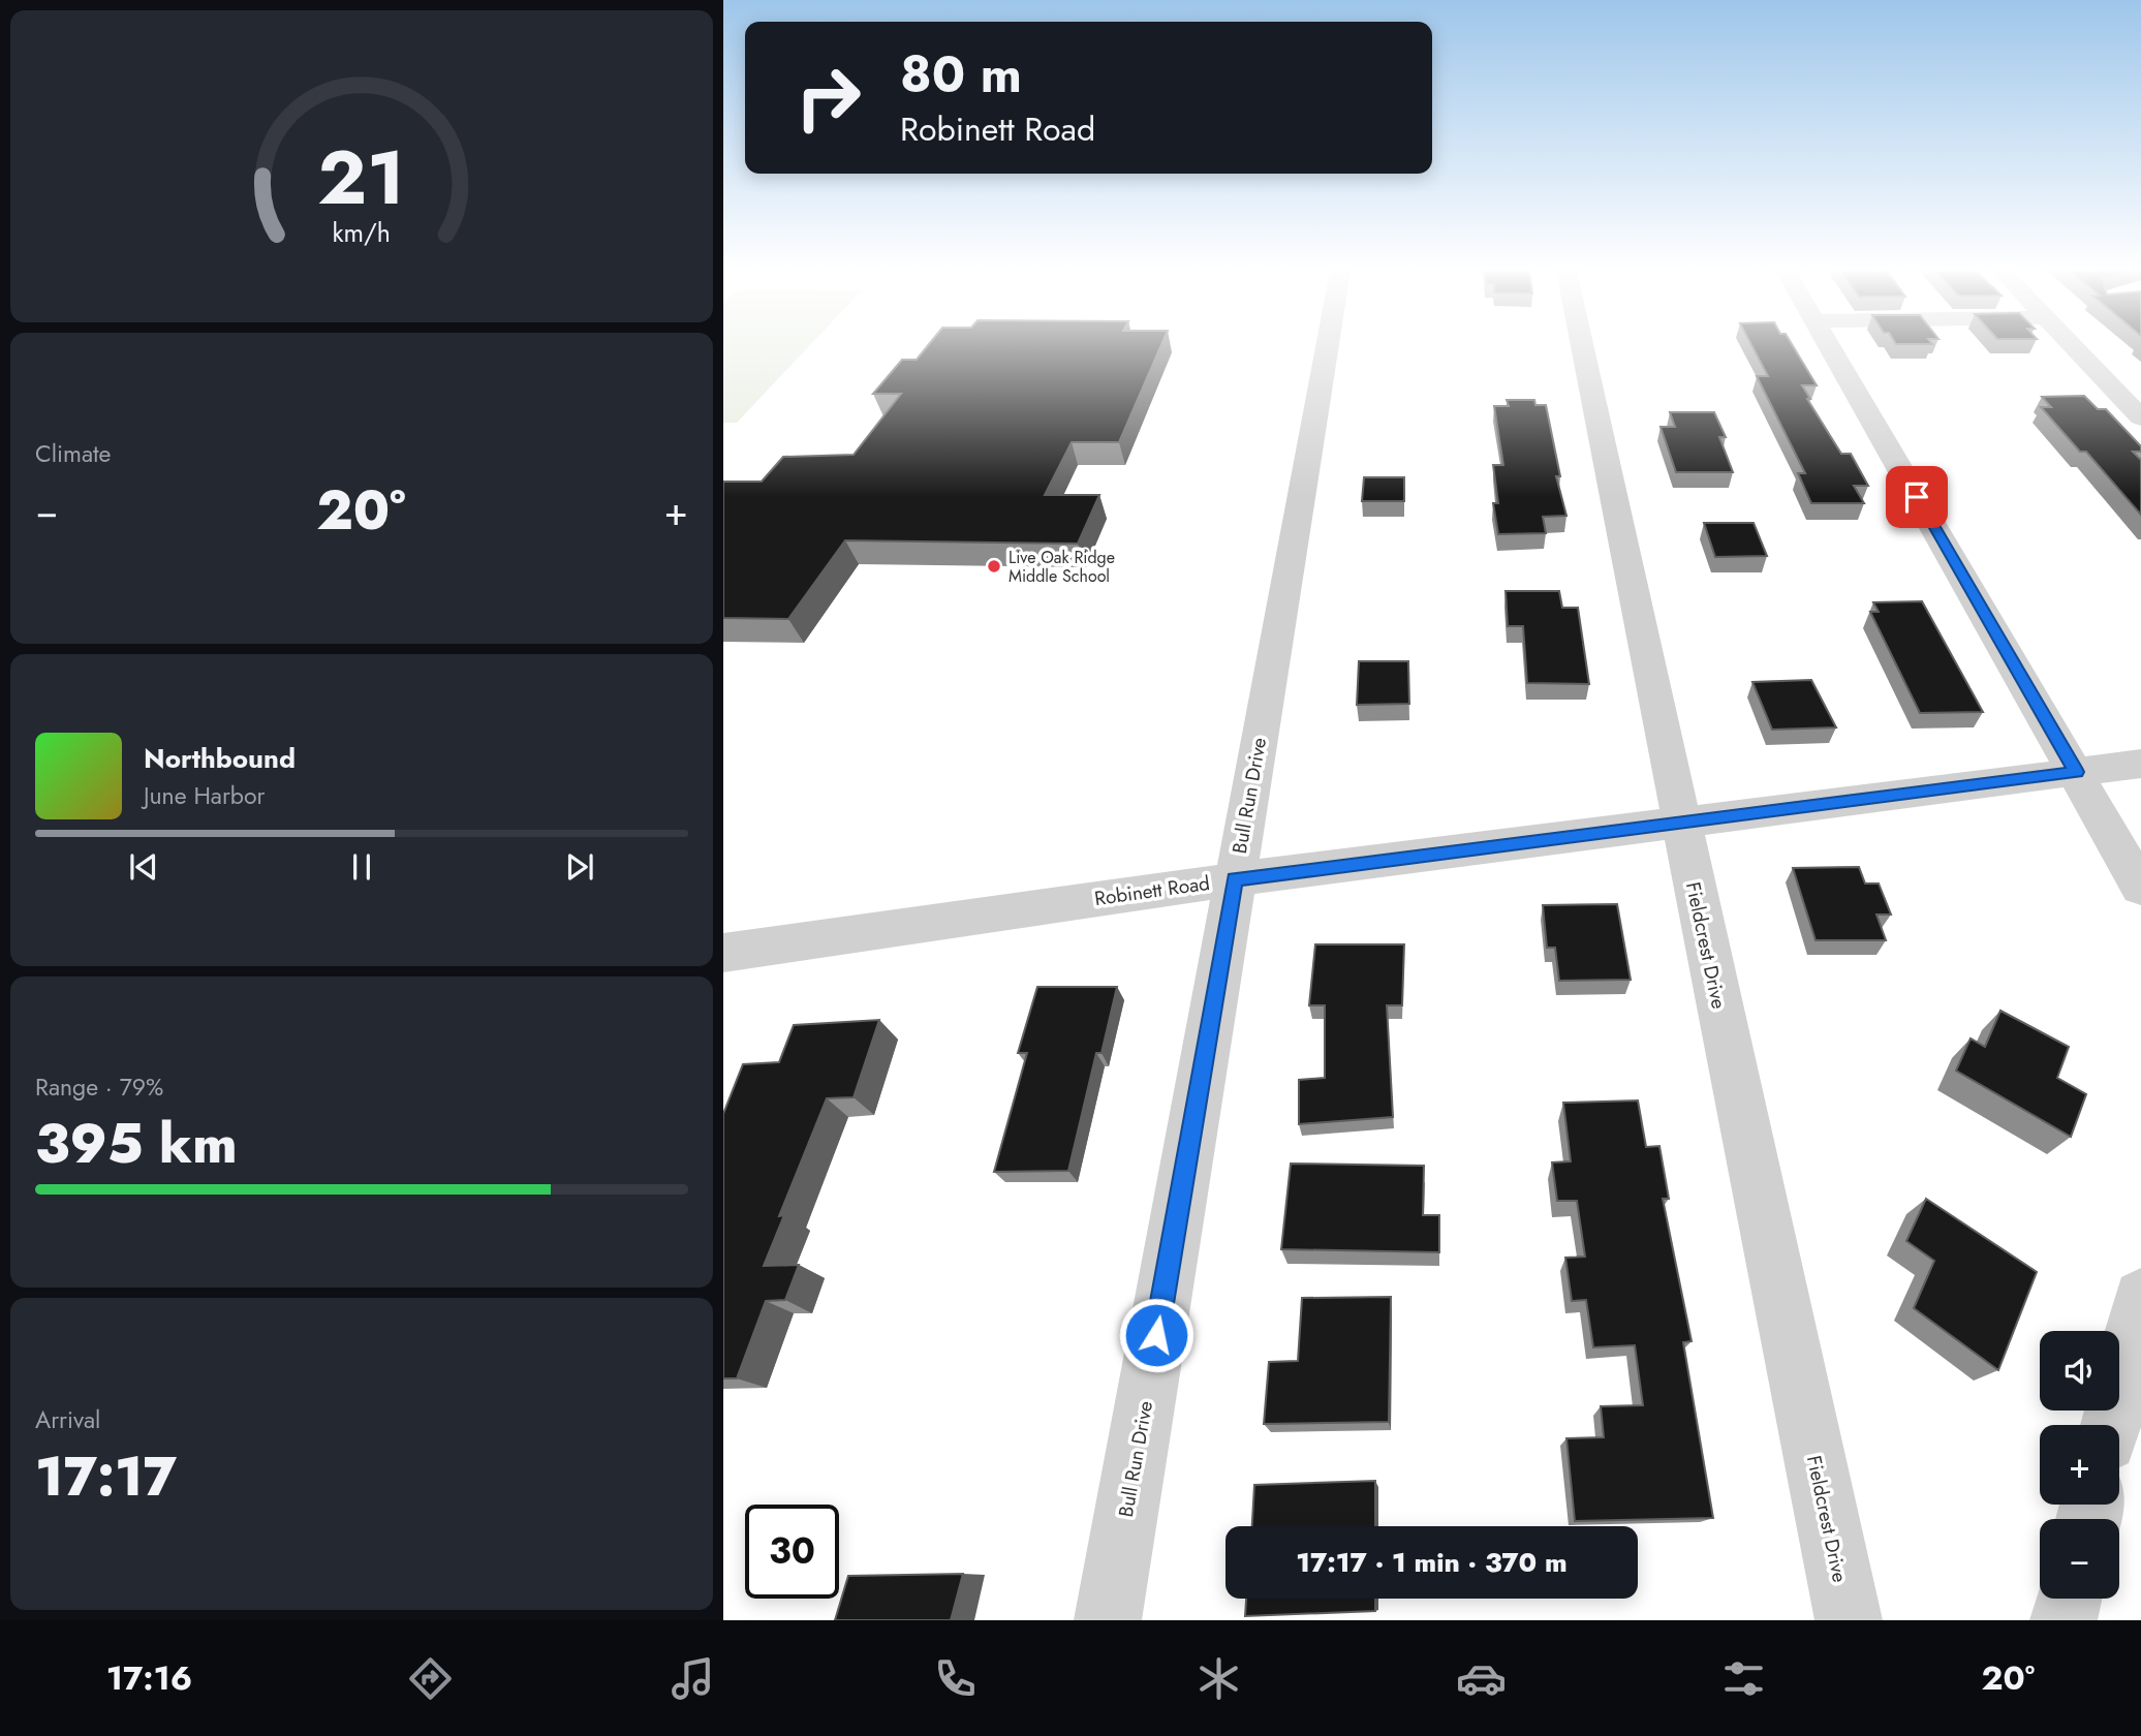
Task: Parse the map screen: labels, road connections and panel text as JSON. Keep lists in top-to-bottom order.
{
  "streets": {
    "street": ["Bull Run Drive", "Robinett Road", "Fieldcrest Drive"]
  },
  "crossings": [
    ["Bull Run Drive", "Robinett Road"],
    ["Robinett Road", "Fieldcrest Drive"]
  ],
  "places": ["Live Oak Ridge Middle School"],
  "page": {
    "turn": ["80 m", "Robinett Road"],
    "tile": [
      "Climate",
      ["Range · 79%", "395 km"],
      ["Arrival", "17:17"]
    ],
    "heat": ["−", "20°", "+"],
    "song": ["Northbound", "June Harbor"],
    "map_buttons": ["+", "−"],
    "limit": "30",
    "trip": "17:17 · 1 min · 370 m",
    "tabs": ["17:16", "20°"],
    "gauge": ["21", "km/h"]
  }
}
